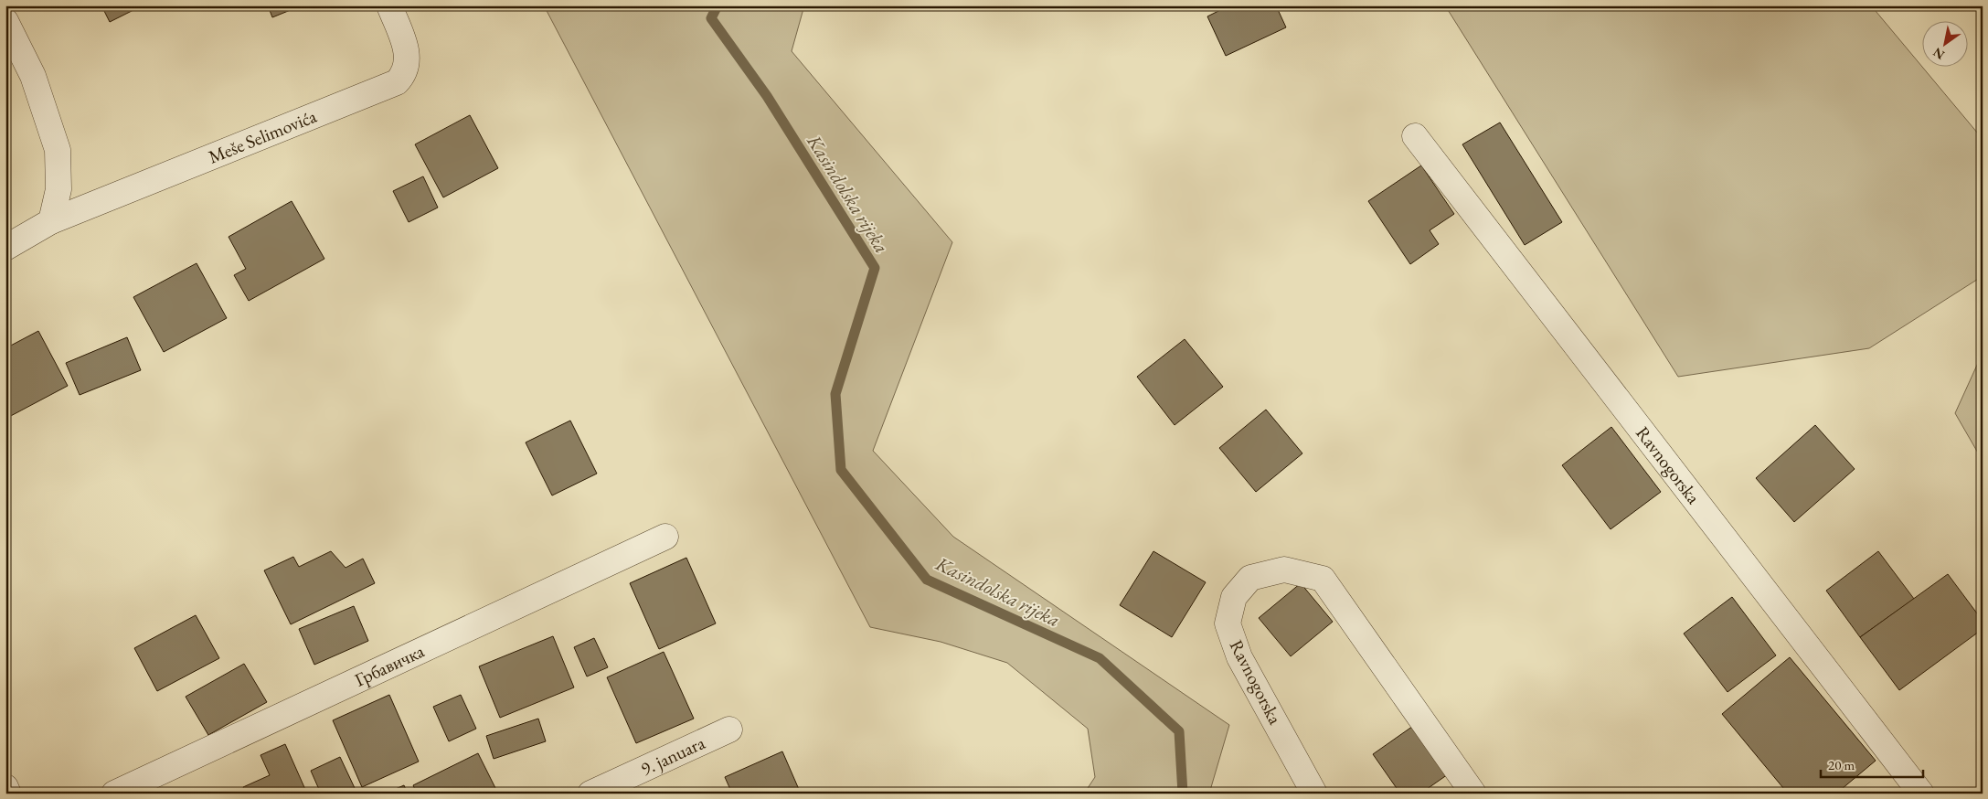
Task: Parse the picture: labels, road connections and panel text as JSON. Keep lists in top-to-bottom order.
{
  "streets": {
    "street": [
      "Meše Selimovića",
      "Ravnogorska",
      "Грбавичка",
      "9. januara"
    ]
  },
  "water": ["Kasindolska rijeka"],
  "scale_bar": "20 m",
  "north": "bottom left"
}
